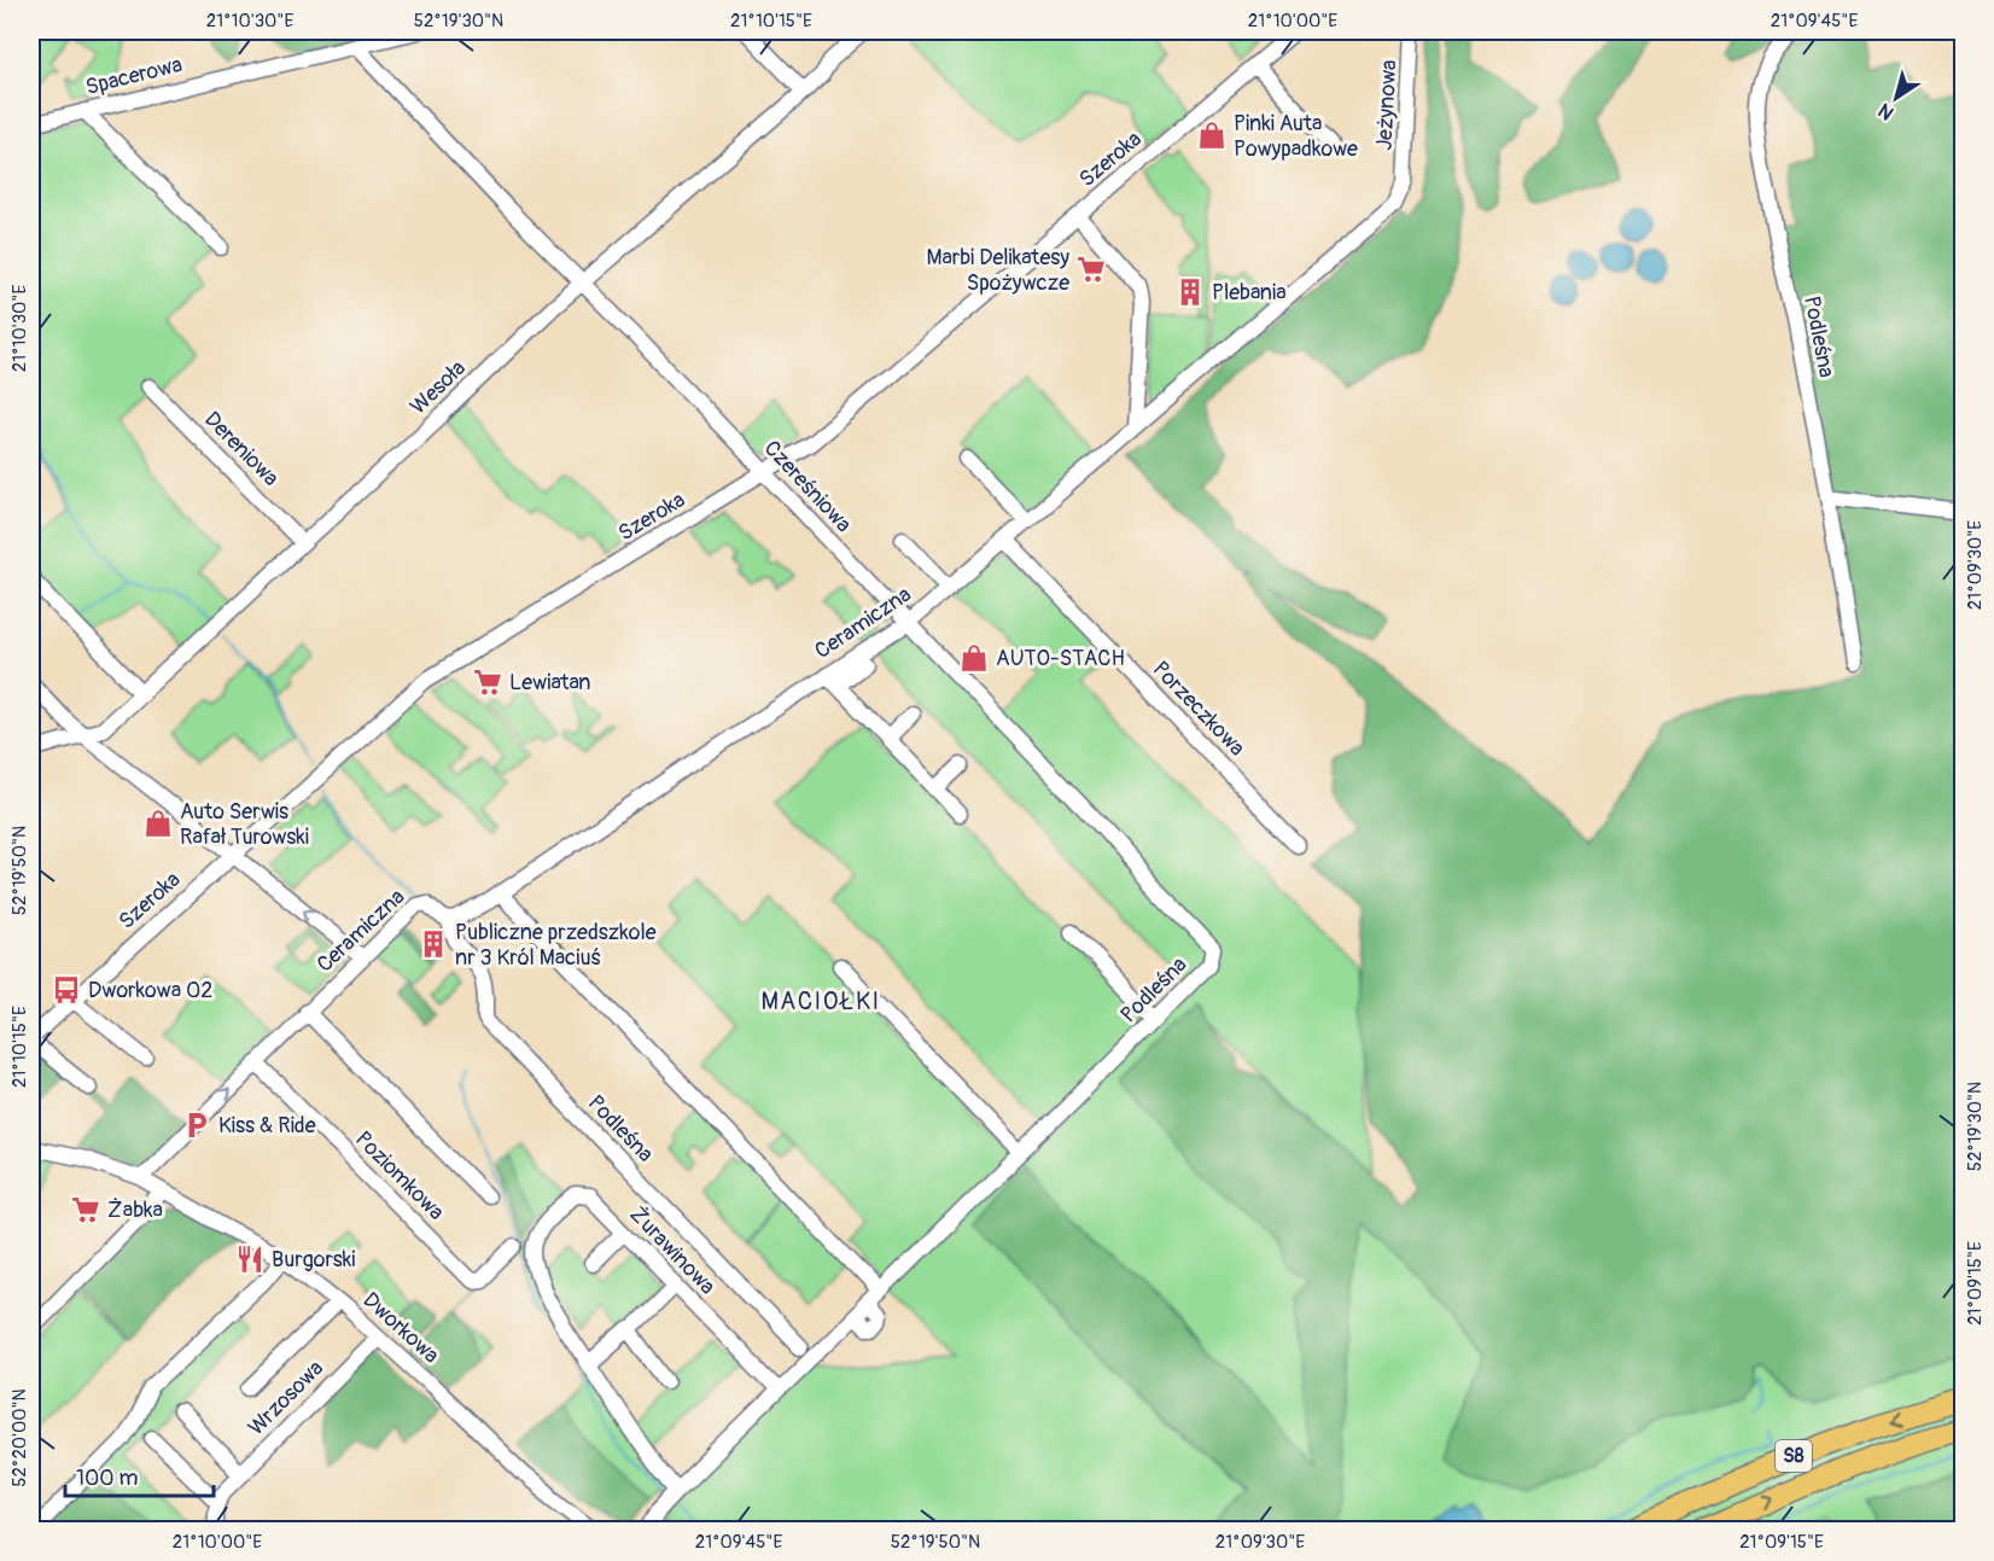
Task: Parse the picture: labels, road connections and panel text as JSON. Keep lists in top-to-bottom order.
{
  "streets": {
    "highway": ["S8"],
    "street": [
      "Spacerowa",
      "Jeżynowa",
      "Szeroka",
      "Podleśna",
      "Wesoła",
      "Dereniowa",
      "Czereśniowa",
      "Ceramiczna",
      "Porzeczkowa",
      "Poziomkowa",
      "Żurawinowa",
      "Dworkowa",
      "Wrzosowa"
    ]
  },
  "crossings": [
    ["Spacerowa", "Czereśniowa"],
    ["Jeżynowa", "Ceramiczna"],
    ["Szeroka", "Czereśniowa"],
    ["Podleśna", "Czereśniowa"],
    ["Podleśna", "Ceramiczna"],
    ["Podleśna", "Żurawinowa"],
    ["Wesoła", "Dereniowa"],
    ["Wesoła", "Czereśniowa"],
    ["Czereśniowa", "Ceramiczna"],
    ["Ceramiczna", "Porzeczkowa"],
    ["Ceramiczna", "Poziomkowa"],
    ["Ceramiczna", "Dworkowa"],
    ["Dworkowa", "Wrzosowa"]
  ],
  "districts": ["MACIOŁKI"],
  "places": {
    "shop": ["Pinki Auta Powypadkowe", "AUTO-STACH", "Auto Serwis Rafał Turowski"],
    "supermarket": ["Marbi Delikatesy Spożywcze", "Lewiatan", "Żabka"],
    "building": ["Plebania", "Publiczne przedszkole nr 3 Król Maciuś"],
    "bus stop": ["Dworkowa 02"],
    "parking": ["Kiss & Ride"],
    "restaurant": ["Burgorski"]
  },
  "scale_bar": "100 m",
  "north": "bottom left",
  "coordinates": [
    "21°10'30\"E",
    "52°19'30\"N",
    "21°10'15\"E",
    "21°10'00\"E",
    "21°09'45\"E",
    "21°09'30\"E",
    "52°19'50\"N",
    "21°09'15\"E",
    "52°20'00\"N"
  ]
}
